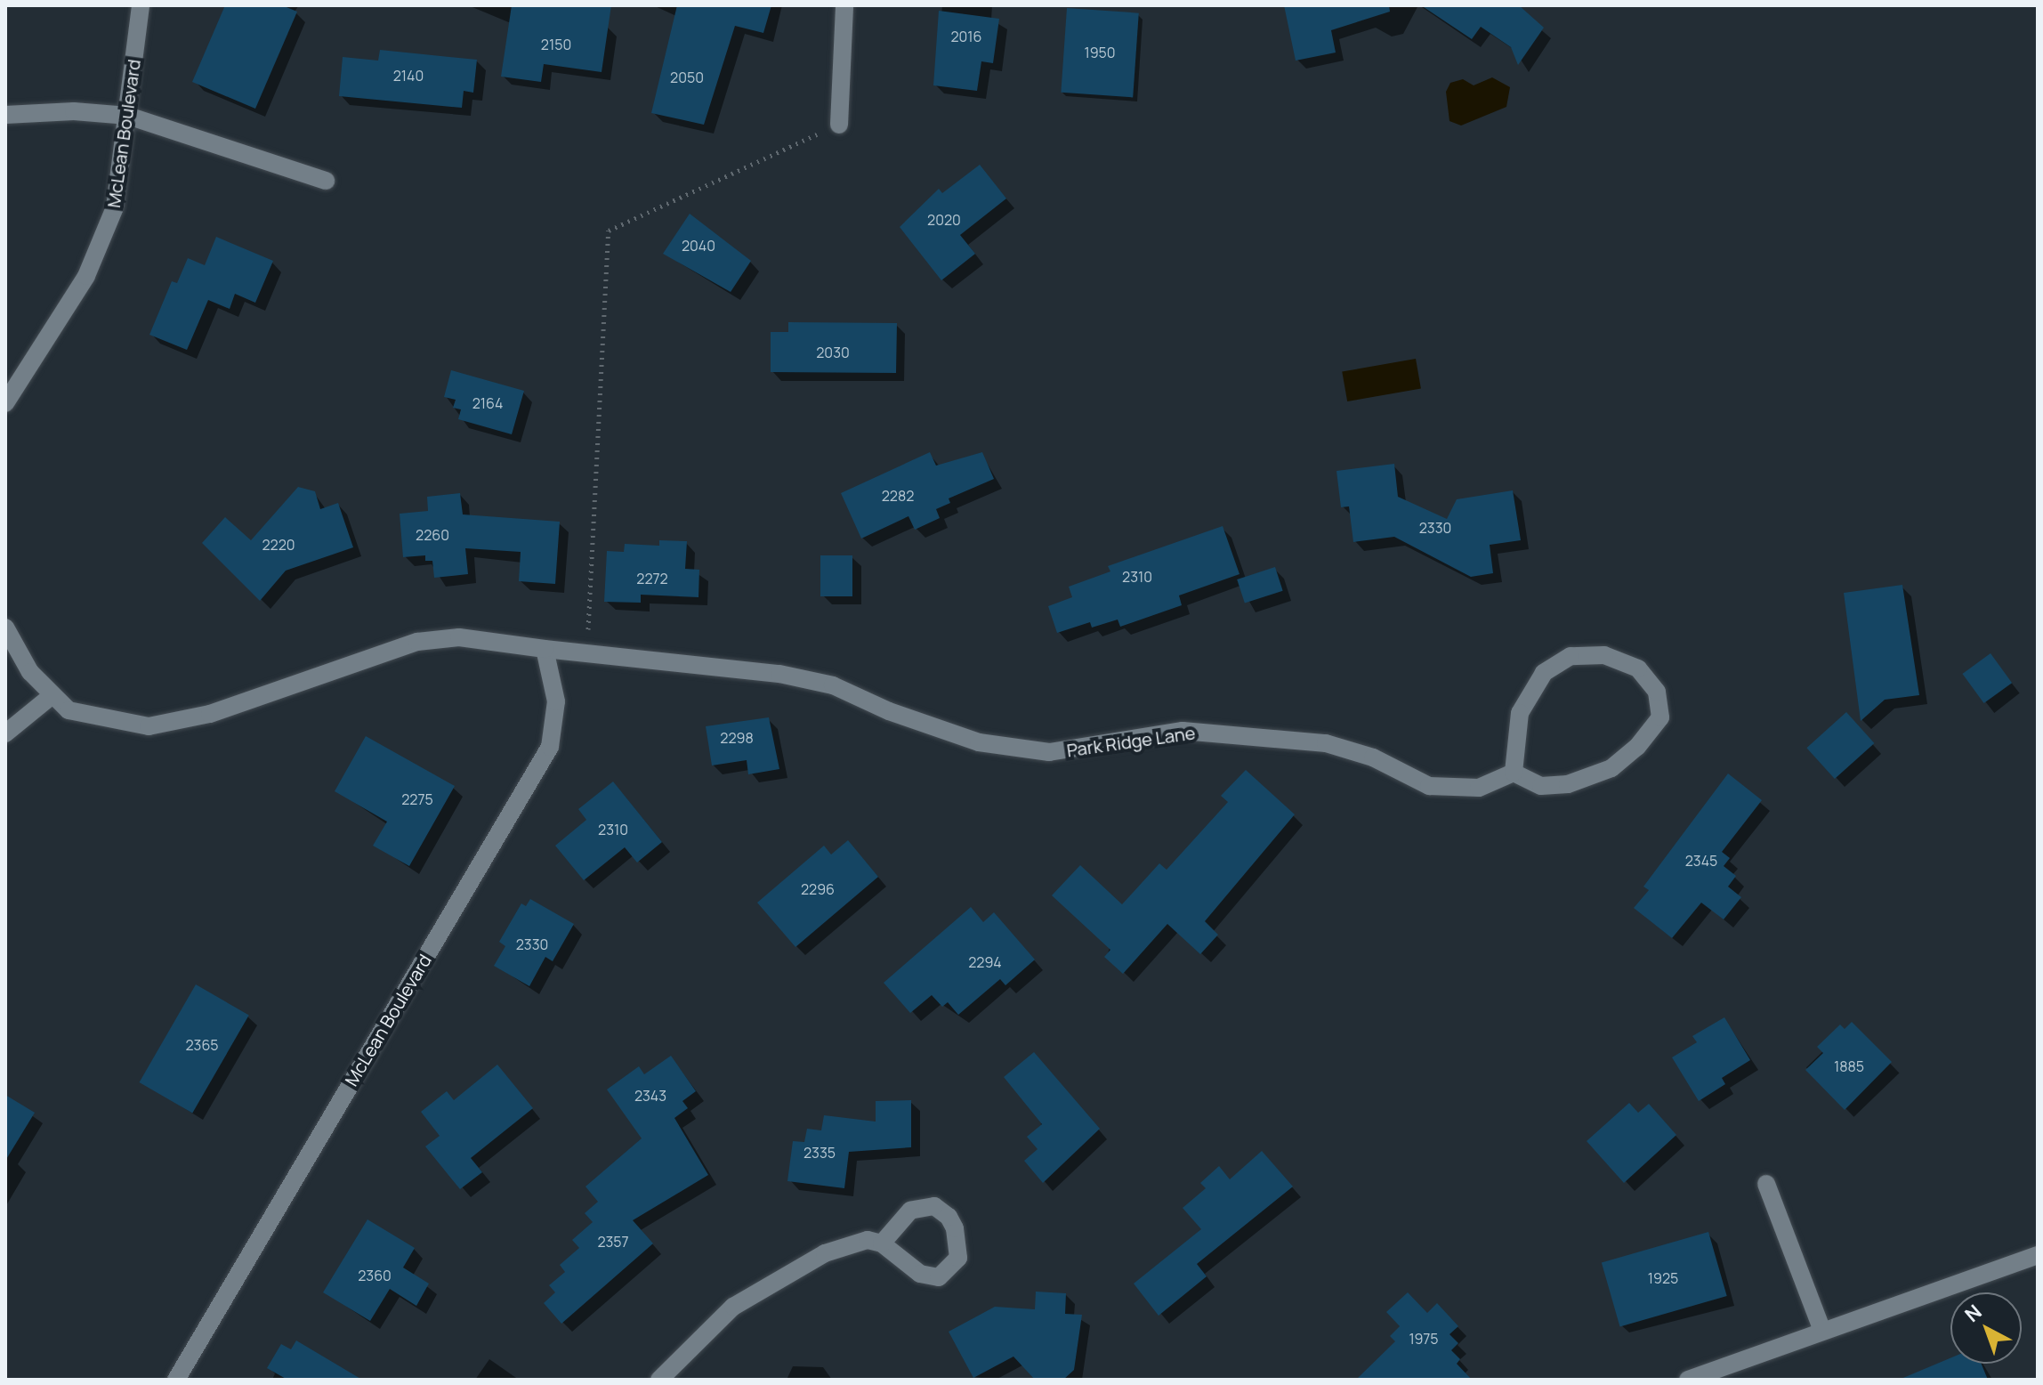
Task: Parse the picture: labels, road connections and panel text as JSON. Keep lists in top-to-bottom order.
{
  "streets": {
    "street": ["McLean Boulevard", "Park Ridge Lane"]
  },
  "house_numbers": [
    "2016",
    "2150",
    "1950",
    "2140",
    "2050",
    "2020",
    "2040",
    "2030",
    "2164",
    "2282",
    "2330",
    "2260",
    "2220",
    "2310",
    "2272",
    "2298",
    "2275",
    "2310",
    "2345",
    "2296",
    "2330",
    "2294",
    "2365",
    "1885",
    "2343",
    "2335",
    "2357",
    "2360",
    "1925",
    "1975"
  ],
  "north": "top left"
}
